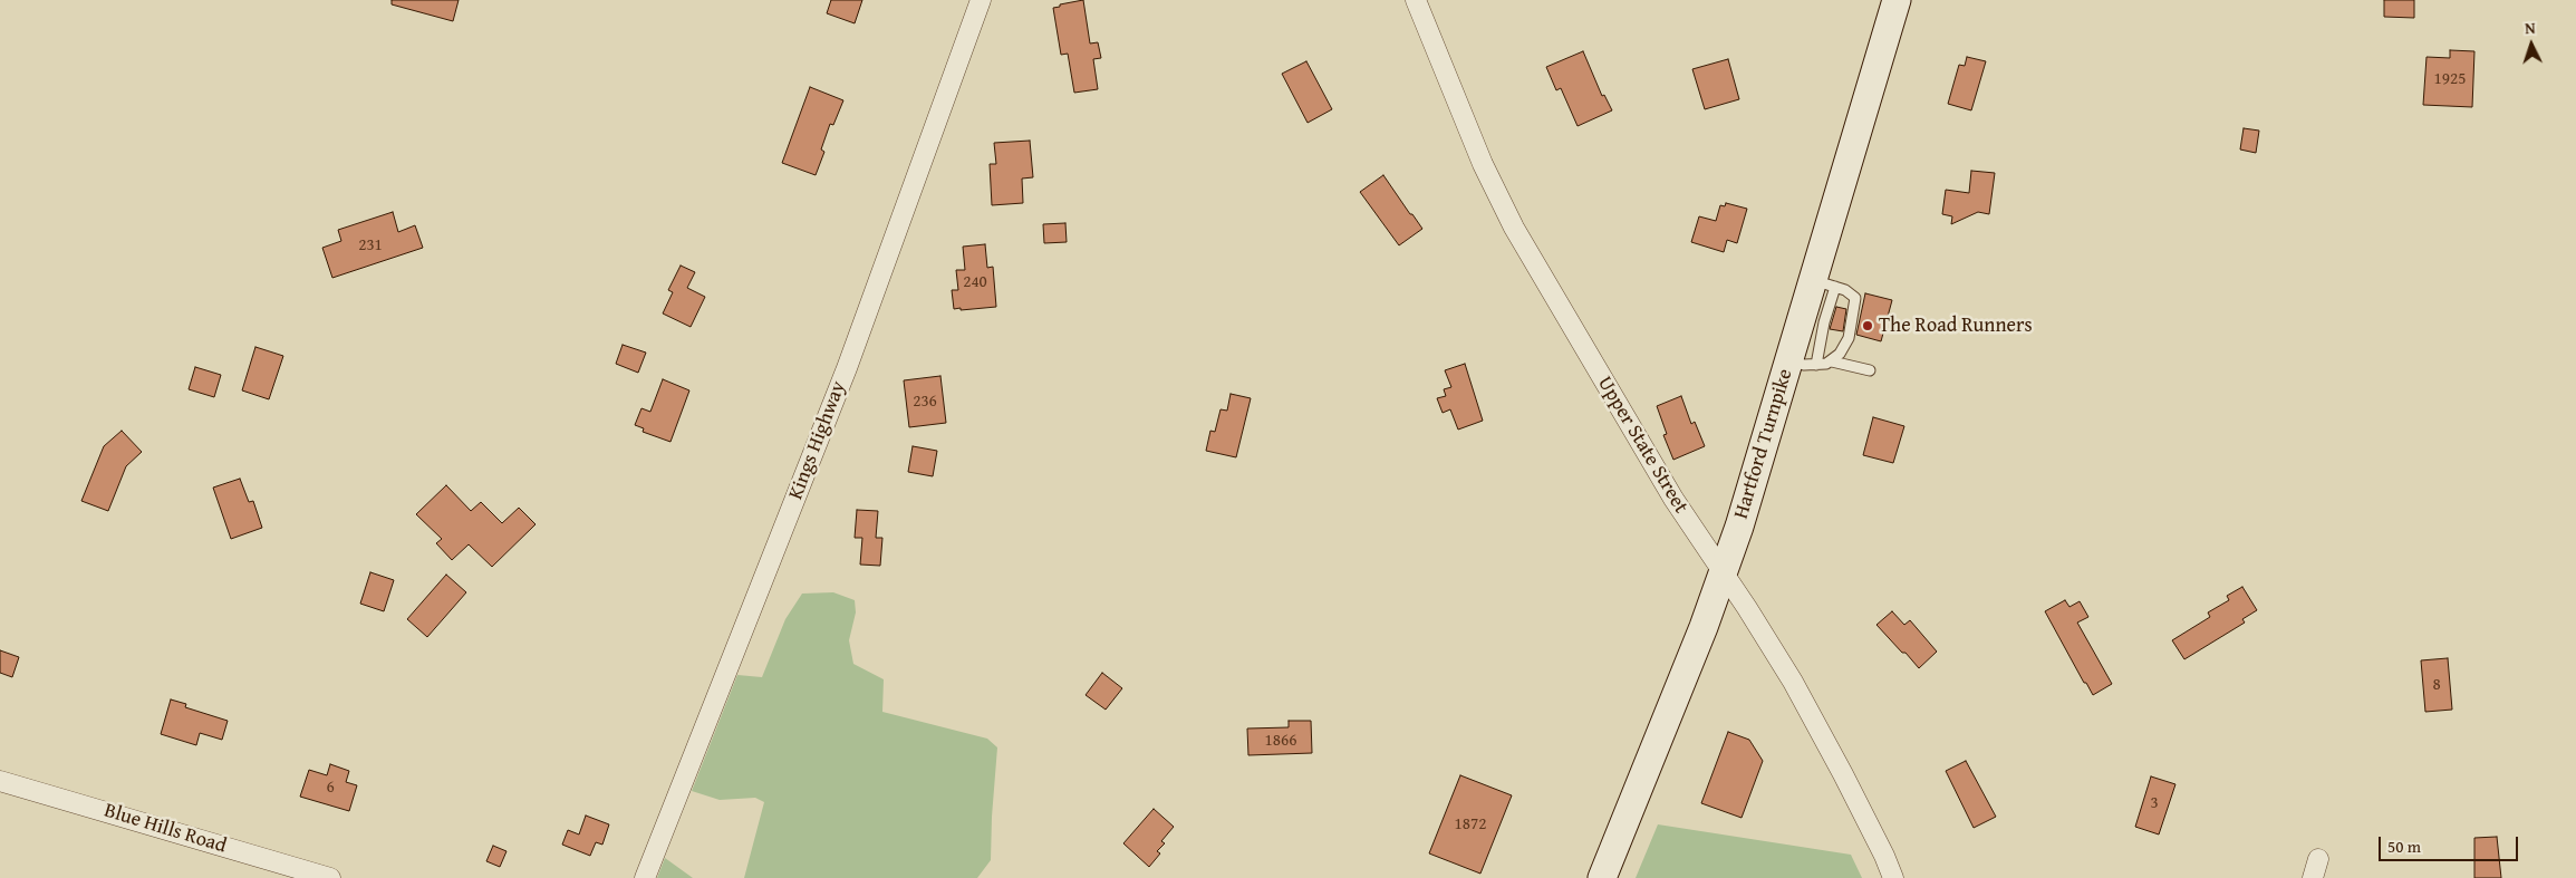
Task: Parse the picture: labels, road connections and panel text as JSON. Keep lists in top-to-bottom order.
{
  "streets": {
    "main road": ["Hartford Turnpike"],
    "street": ["Kings Highway", "Upper State Street", "Blue Hills Road"]
  },
  "crossings": [
    ["Hartford Turnpike", "Upper State Street"]
  ],
  "places": ["The Road Runners"],
  "house_numbers": [
    "1925",
    "231",
    "240",
    "236",
    "8",
    "1866",
    "6",
    "3",
    "1872"
  ],
  "scale_bar": "50 m",
  "north": "top"
}
